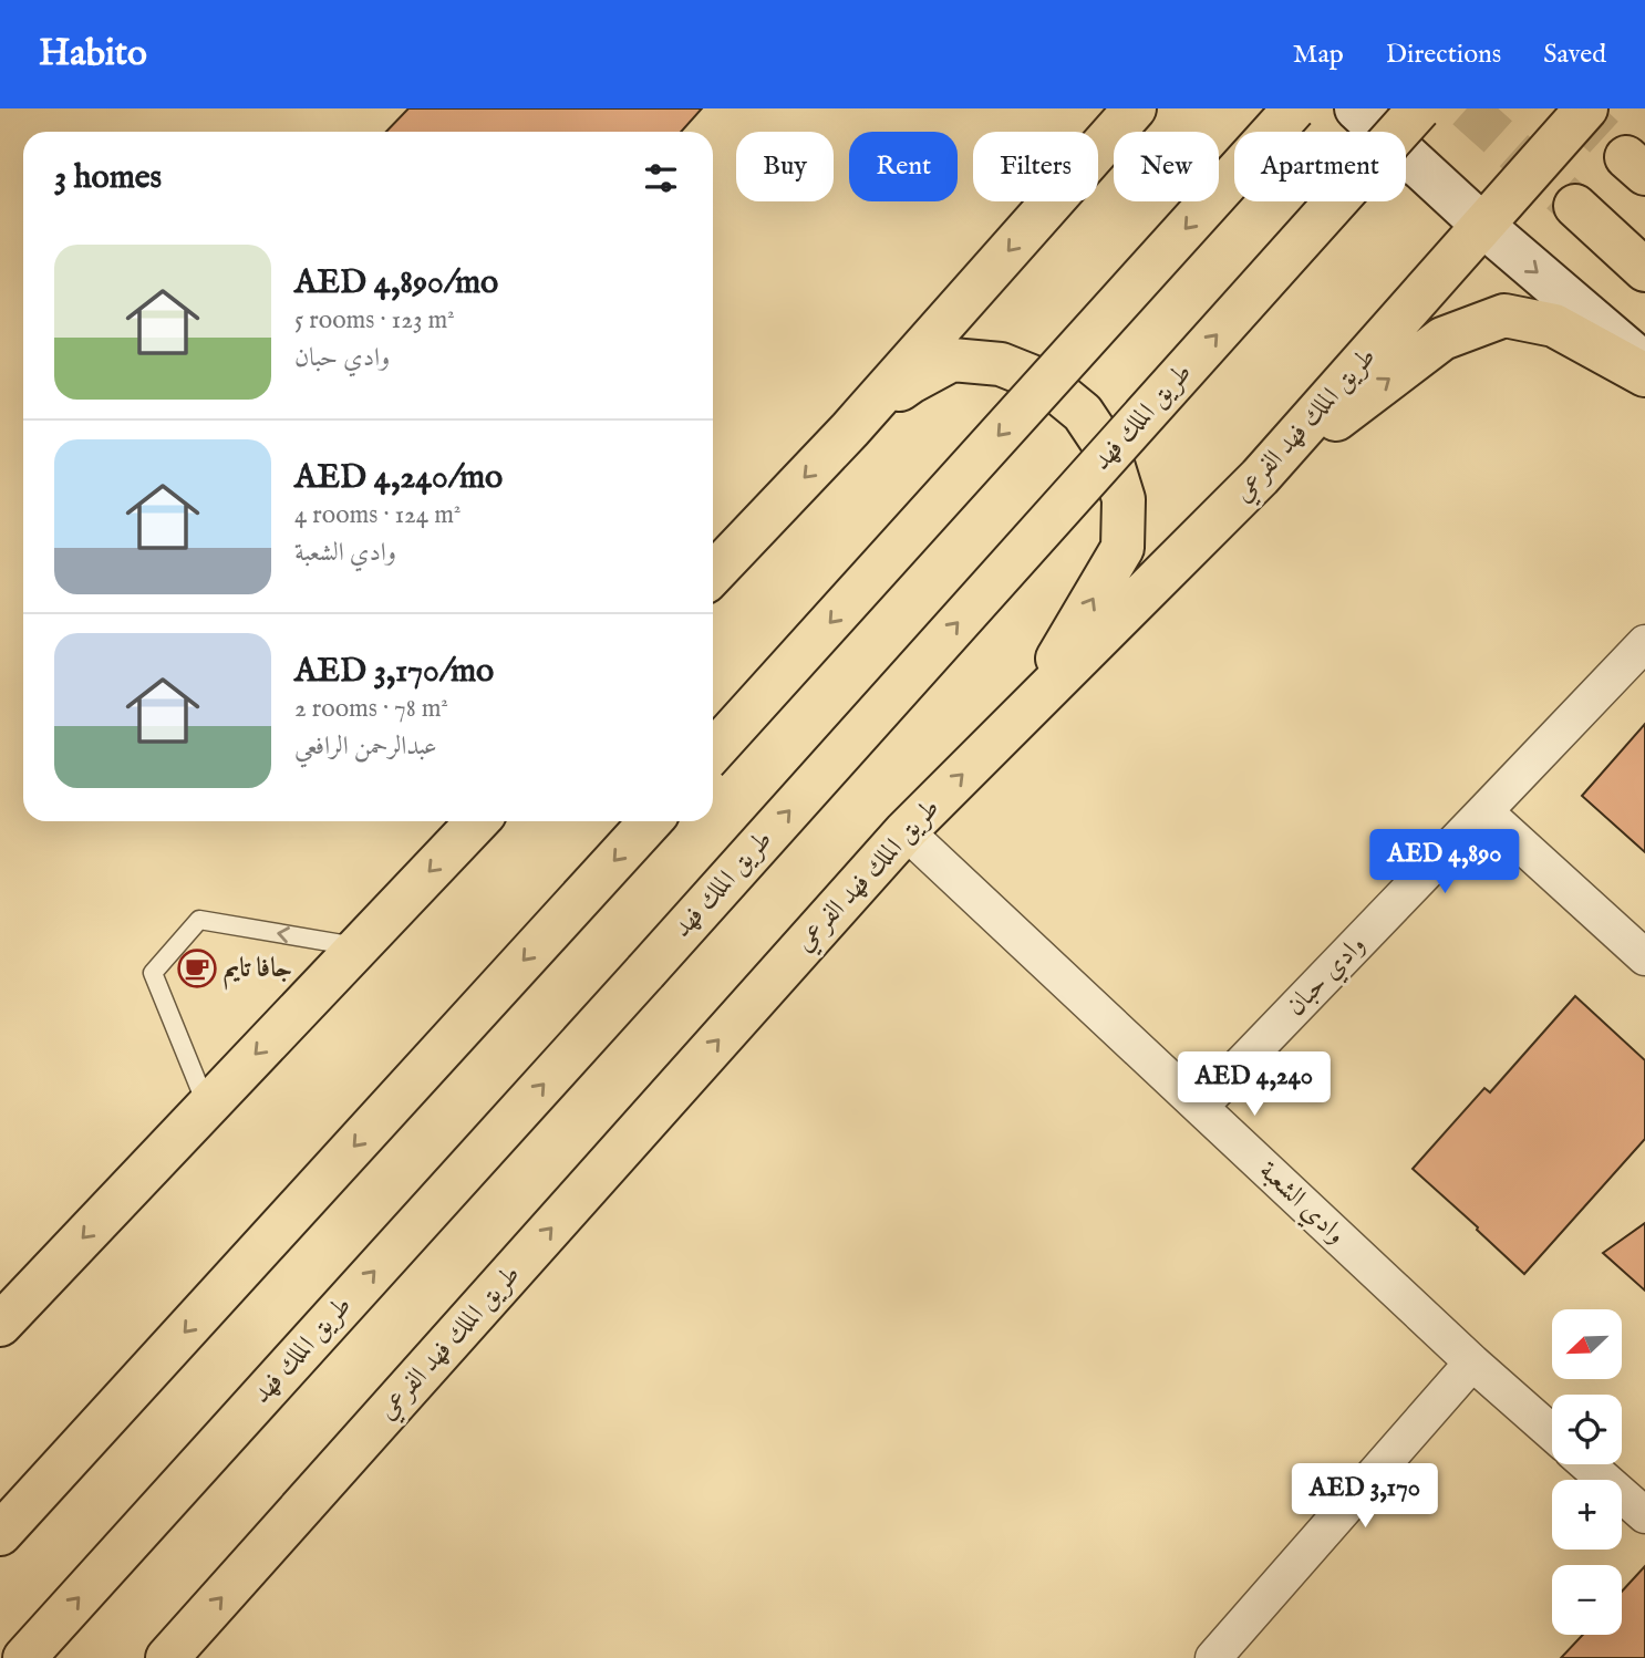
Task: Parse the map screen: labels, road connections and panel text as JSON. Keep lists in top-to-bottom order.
{
  "streets": {
    "main road": ["طريق الملك فهد", "طريق الملك فهد الفرعي"],
    "street": ["وادي حبان", "وادي الشعبة"]
  },
  "crossings": [
    ["طريق الملك فهد الفرعي", "وادي الشعبة"],
    ["وادي حبان", "وادي الشعبة"]
  ],
  "places": {
    "cafe": ["جافا تايم"]
  },
  "north": "bottom left",
  "page": {
    "header": "Habito",
    "nav": ["Map", "Directions", "Saved"],
    "chip": [
      "Buy",
      "Rent",
      "Filters",
      "New",
      "Apartment"
    ],
    "heading": "3 homes",
    "list": [
      {
        "name": "AED 4,890/mo",
        "note": "5 rooms · 123 m² · وادي حبان"
      },
      {
        "name": "AED 4,240/mo",
        "note": "4 rooms · 124 m² · وادي الشعبة"
      },
      {
        "name": "AED 3,170/mo",
        "note": "2 rooms · 78 m² · عبدالرحمن الرافعي"
      }
    ],
    "price": ["AED 4,890", "AED 4,240", "AED 3,170"],
    "map_buttons": ["+", "−"]
  }
}
